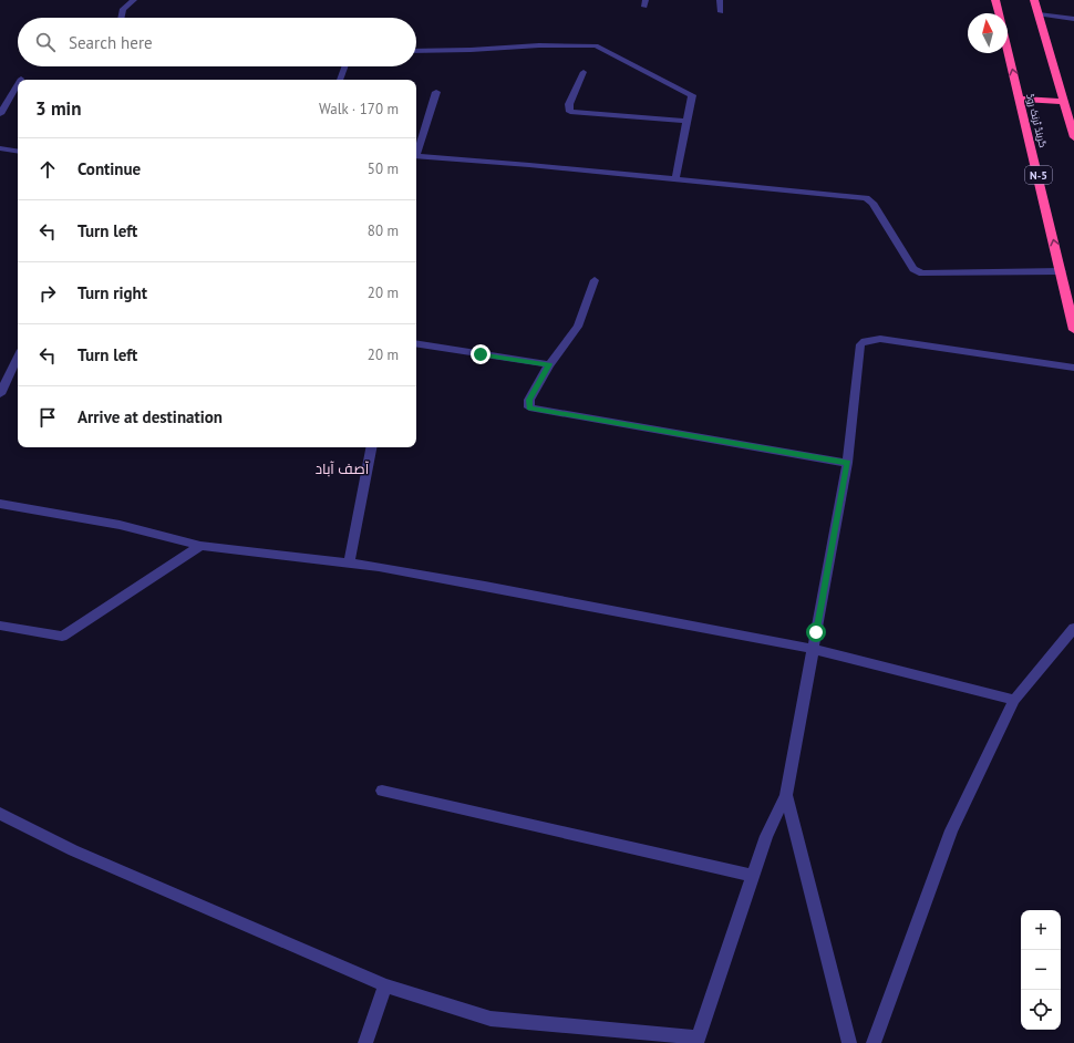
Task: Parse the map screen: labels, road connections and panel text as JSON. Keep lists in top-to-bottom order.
{
  "streets": {
    "highway": ["گرینڈ ٹرنک روڈ", "N-5"]
  },
  "districts": ["آصف آباد"],
  "north": "top",
  "page": {
    "search": "Search here",
    "heading": ["3 min", "Walk · 170 m"],
    "list": [
      ["Continue", "50 m"],
      ["Turn left", "80 m"],
      ["Turn right", "20 m"],
      ["Turn left", "20 m"],
      "Arrive at destination"
    ],
    "map_buttons": ["+", "−"]
  }
}
